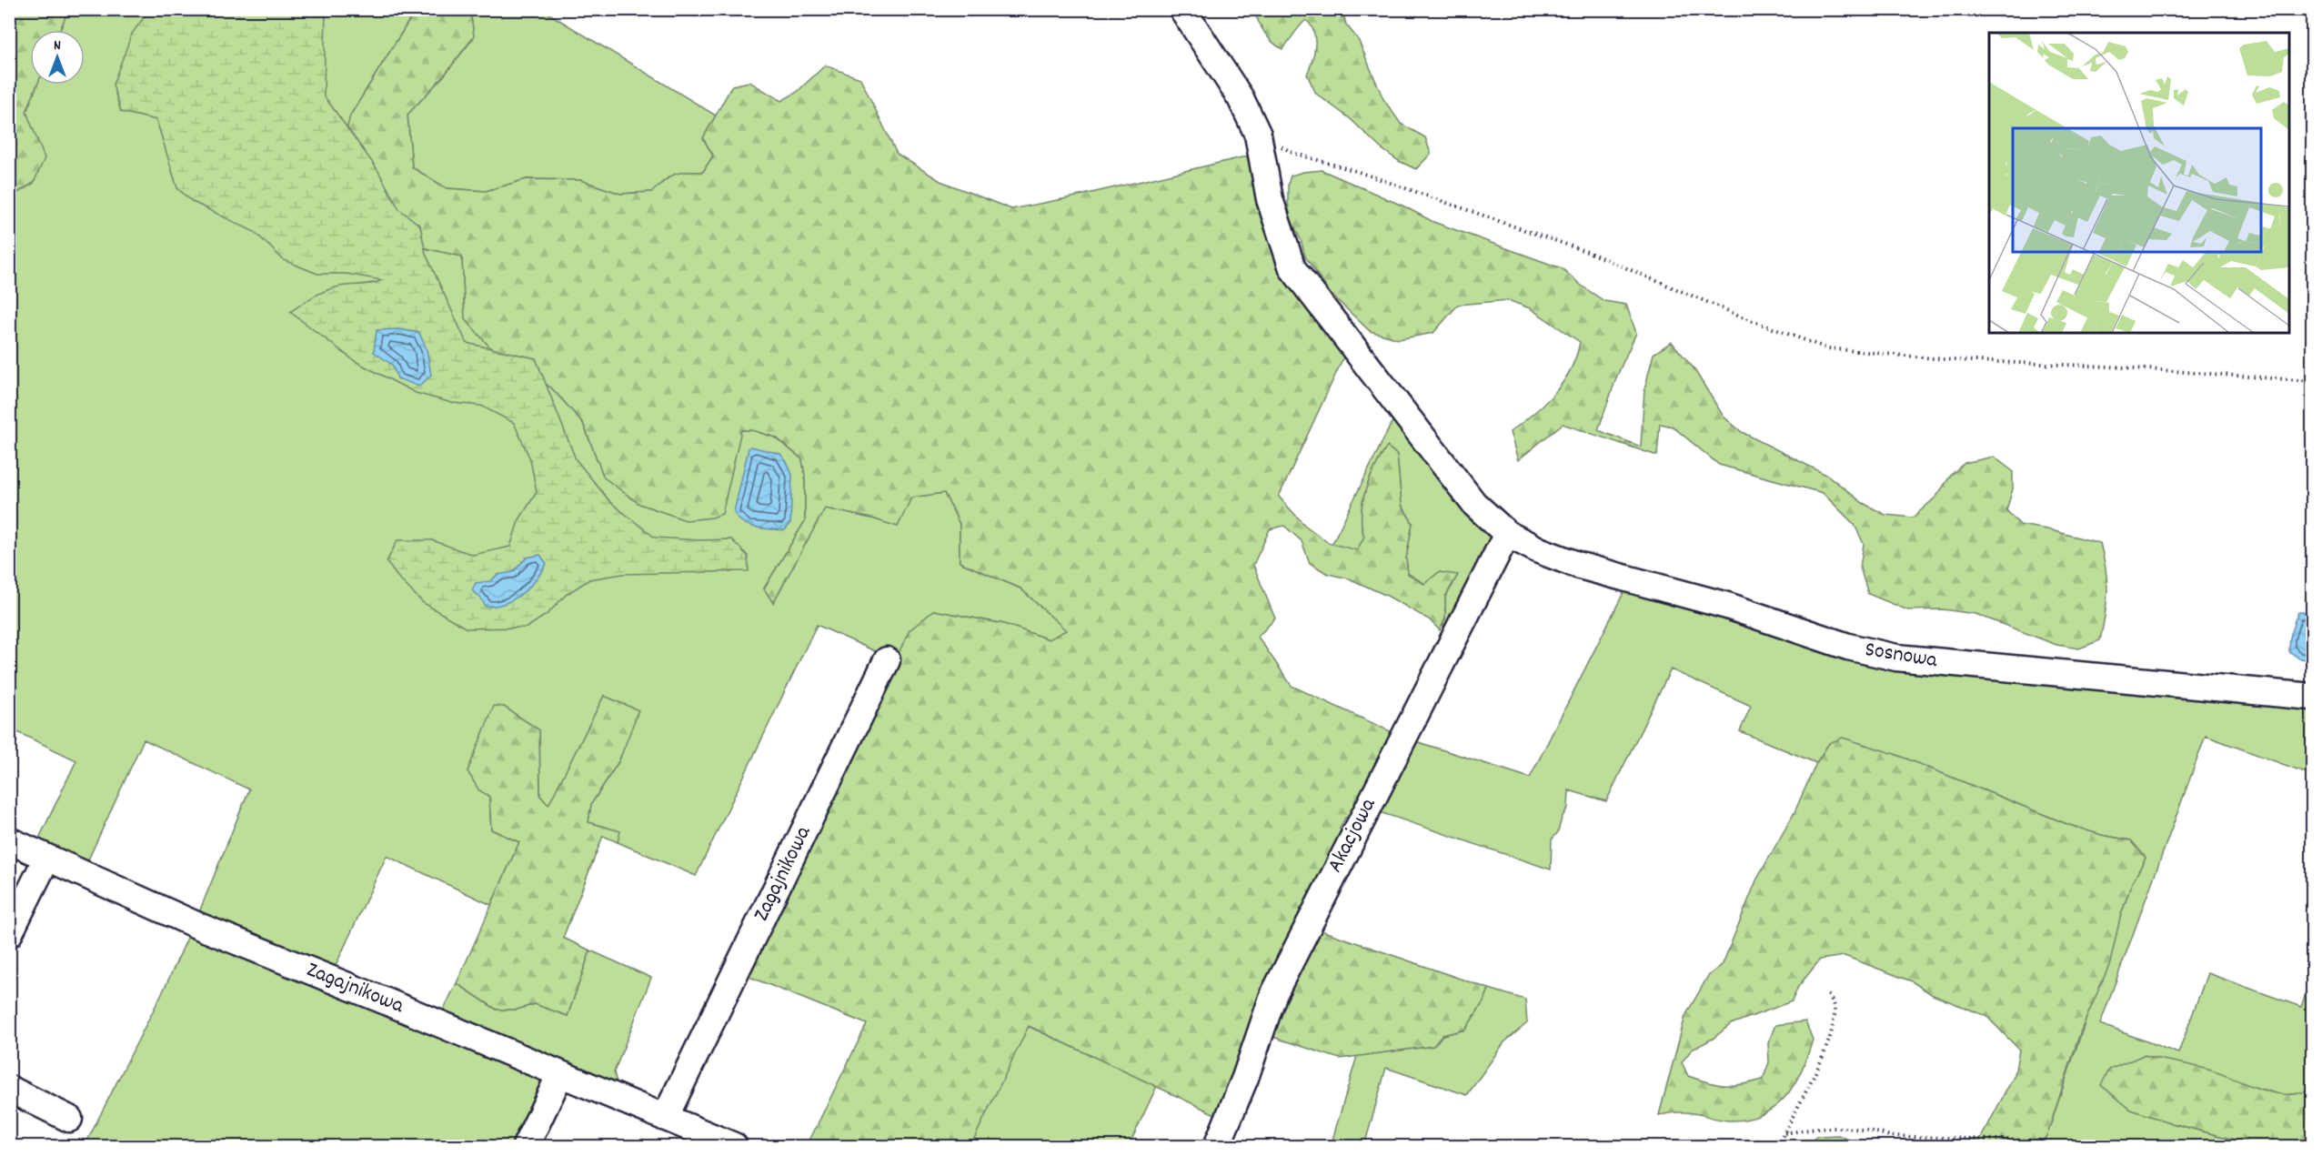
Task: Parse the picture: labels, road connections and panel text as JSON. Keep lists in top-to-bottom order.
{
  "streets": {
    "street": ["Sosnowa", "Akacjowa", "Zagajnikowa"]
  },
  "crossings": [
    ["Sosnowa", "Akacjowa"]
  ],
  "north": "top"
}
